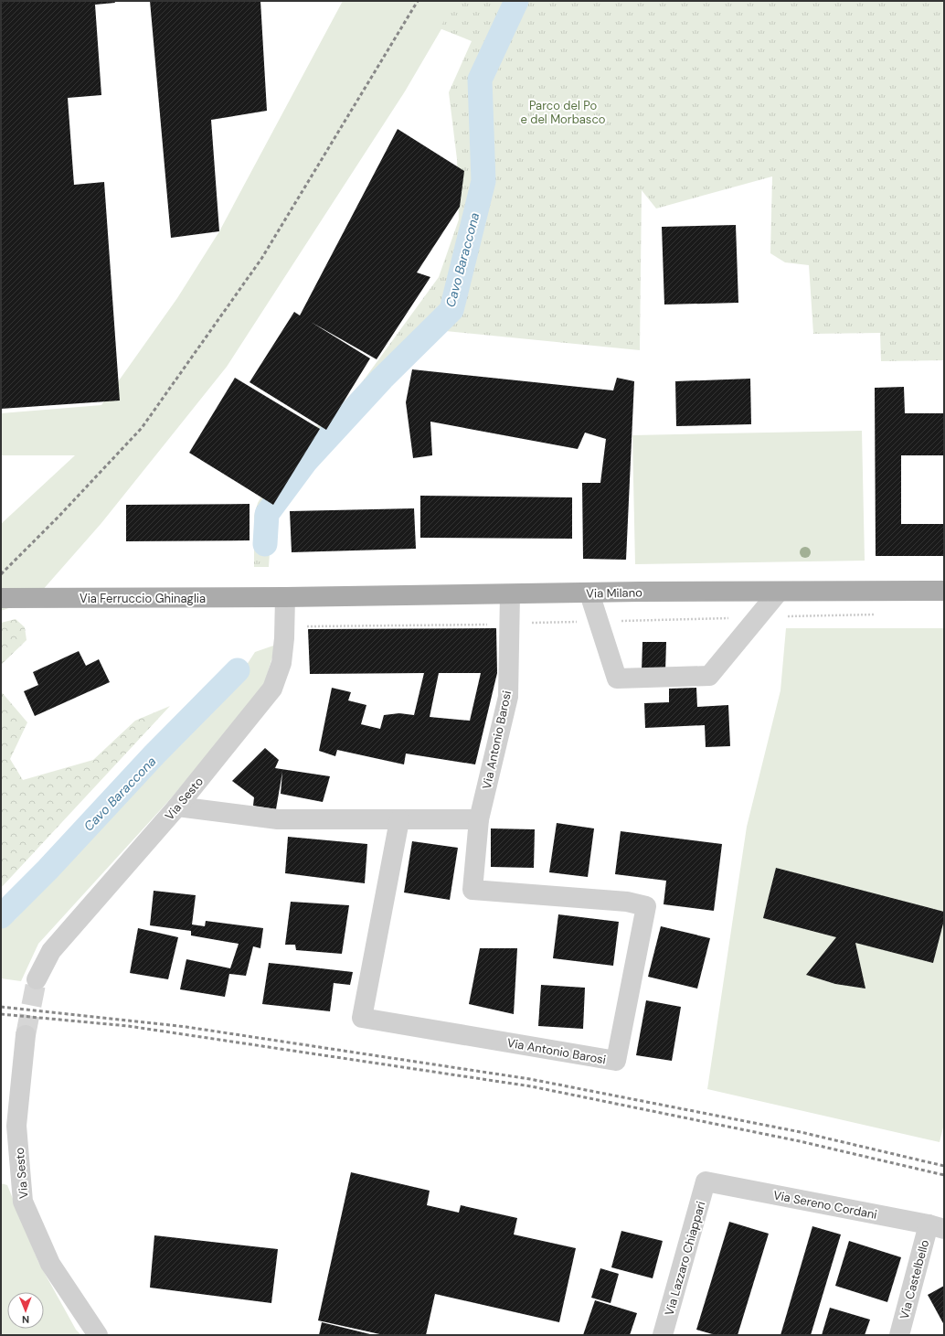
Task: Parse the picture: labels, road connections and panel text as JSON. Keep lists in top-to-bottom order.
{
  "streets": {
    "main road": ["Via Milano", "Via Ferruccio Ghinaglia"],
    "street": [
      "Via Antonio Barosi",
      "Via Sesto",
      "Via Sereno Cordani",
      "Via Lazzaro Chiappari",
      "Via Castelbello"
    ]
  },
  "crossings": [
    ["Via Milano", "Via Ferruccio Ghinaglia"],
    ["Via Milano", "Via Antonio Barosi"],
    ["Via Milano", "Via Sesto"],
    ["Via Ferruccio Ghinaglia", "Via Sesto"],
    ["Via Sereno Cordani", "Via Lazzaro Chiappari"],
    ["Via Sereno Cordani", "Via Castelbello"]
  ],
  "water": ["Cavo Baraccona"],
  "parks": ["Parco del Po e del Morbasco"],
  "north": "bottom"
}
